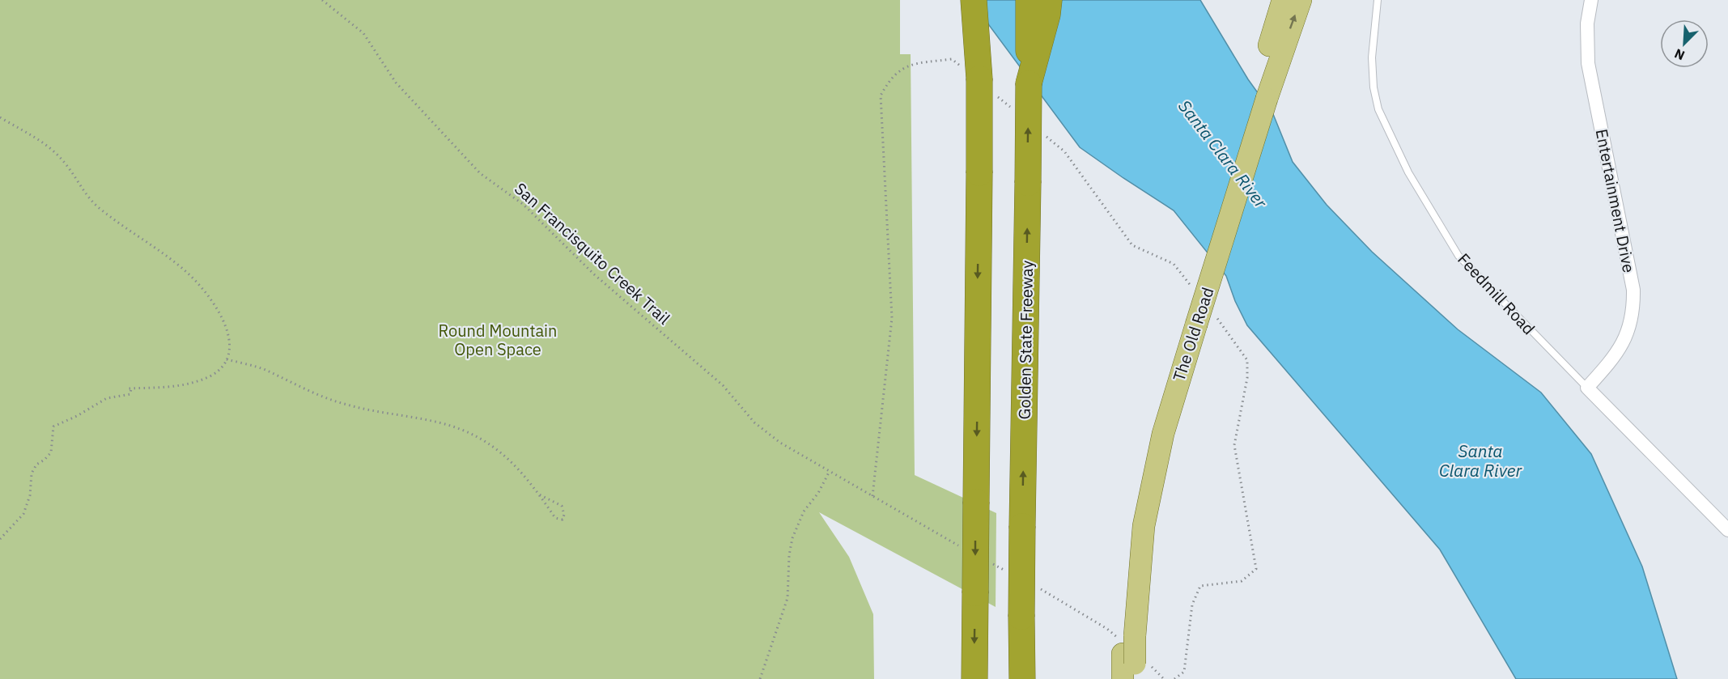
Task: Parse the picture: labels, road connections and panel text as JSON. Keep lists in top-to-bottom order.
{
  "streets": {
    "highway": ["Golden State Freeway"],
    "main road": ["The Old Road"],
    "street": ["Entertainment Drive", "Feedmill Road"],
    "path": ["San Francisquito Creek Trail"]
  },
  "crossings": [
    ["Entertainment Drive", "Feedmill Road"]
  ],
  "water": ["Santa Clara River"],
  "parks": ["Round Mountain Open Space"],
  "north": "bottom left"
}
